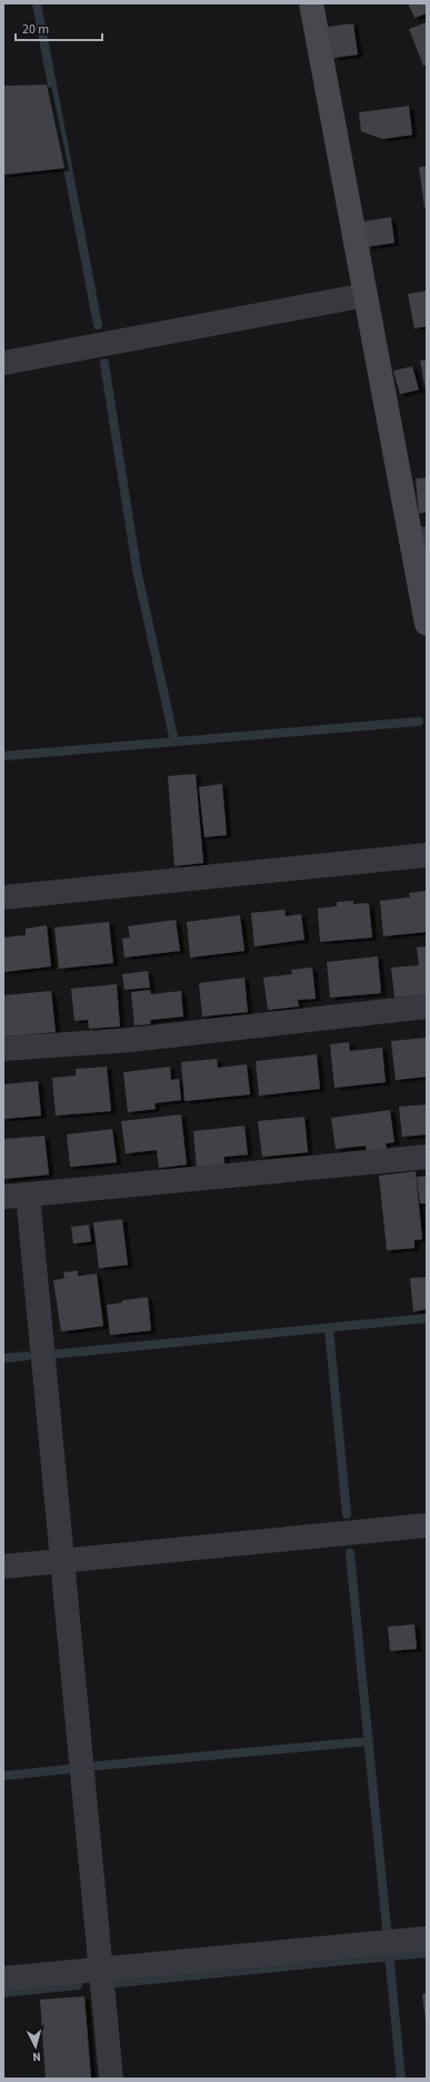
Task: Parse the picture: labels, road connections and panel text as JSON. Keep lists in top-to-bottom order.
{
  "scale_bar": "20 m",
  "north": "bottom"
}
